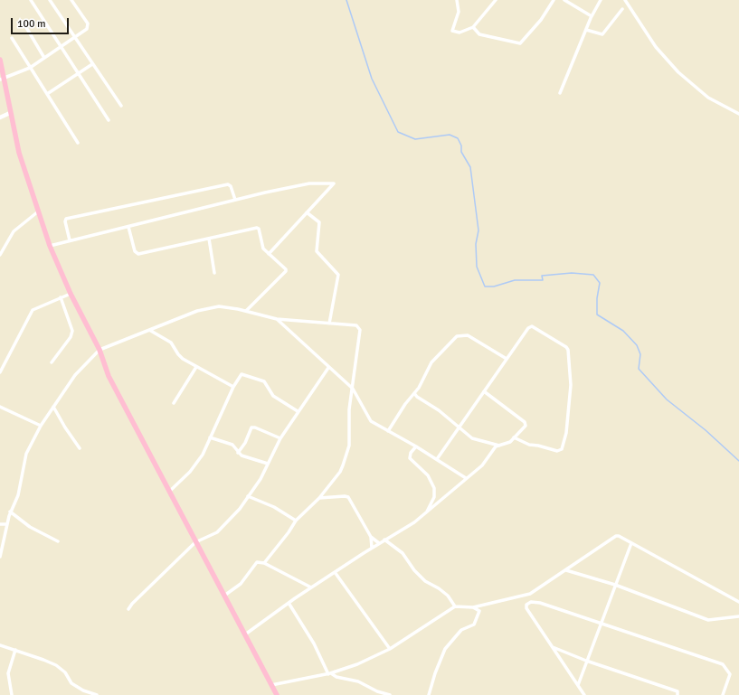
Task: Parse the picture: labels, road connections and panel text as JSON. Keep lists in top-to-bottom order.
{
  "scale_bar": "100 m"
}
